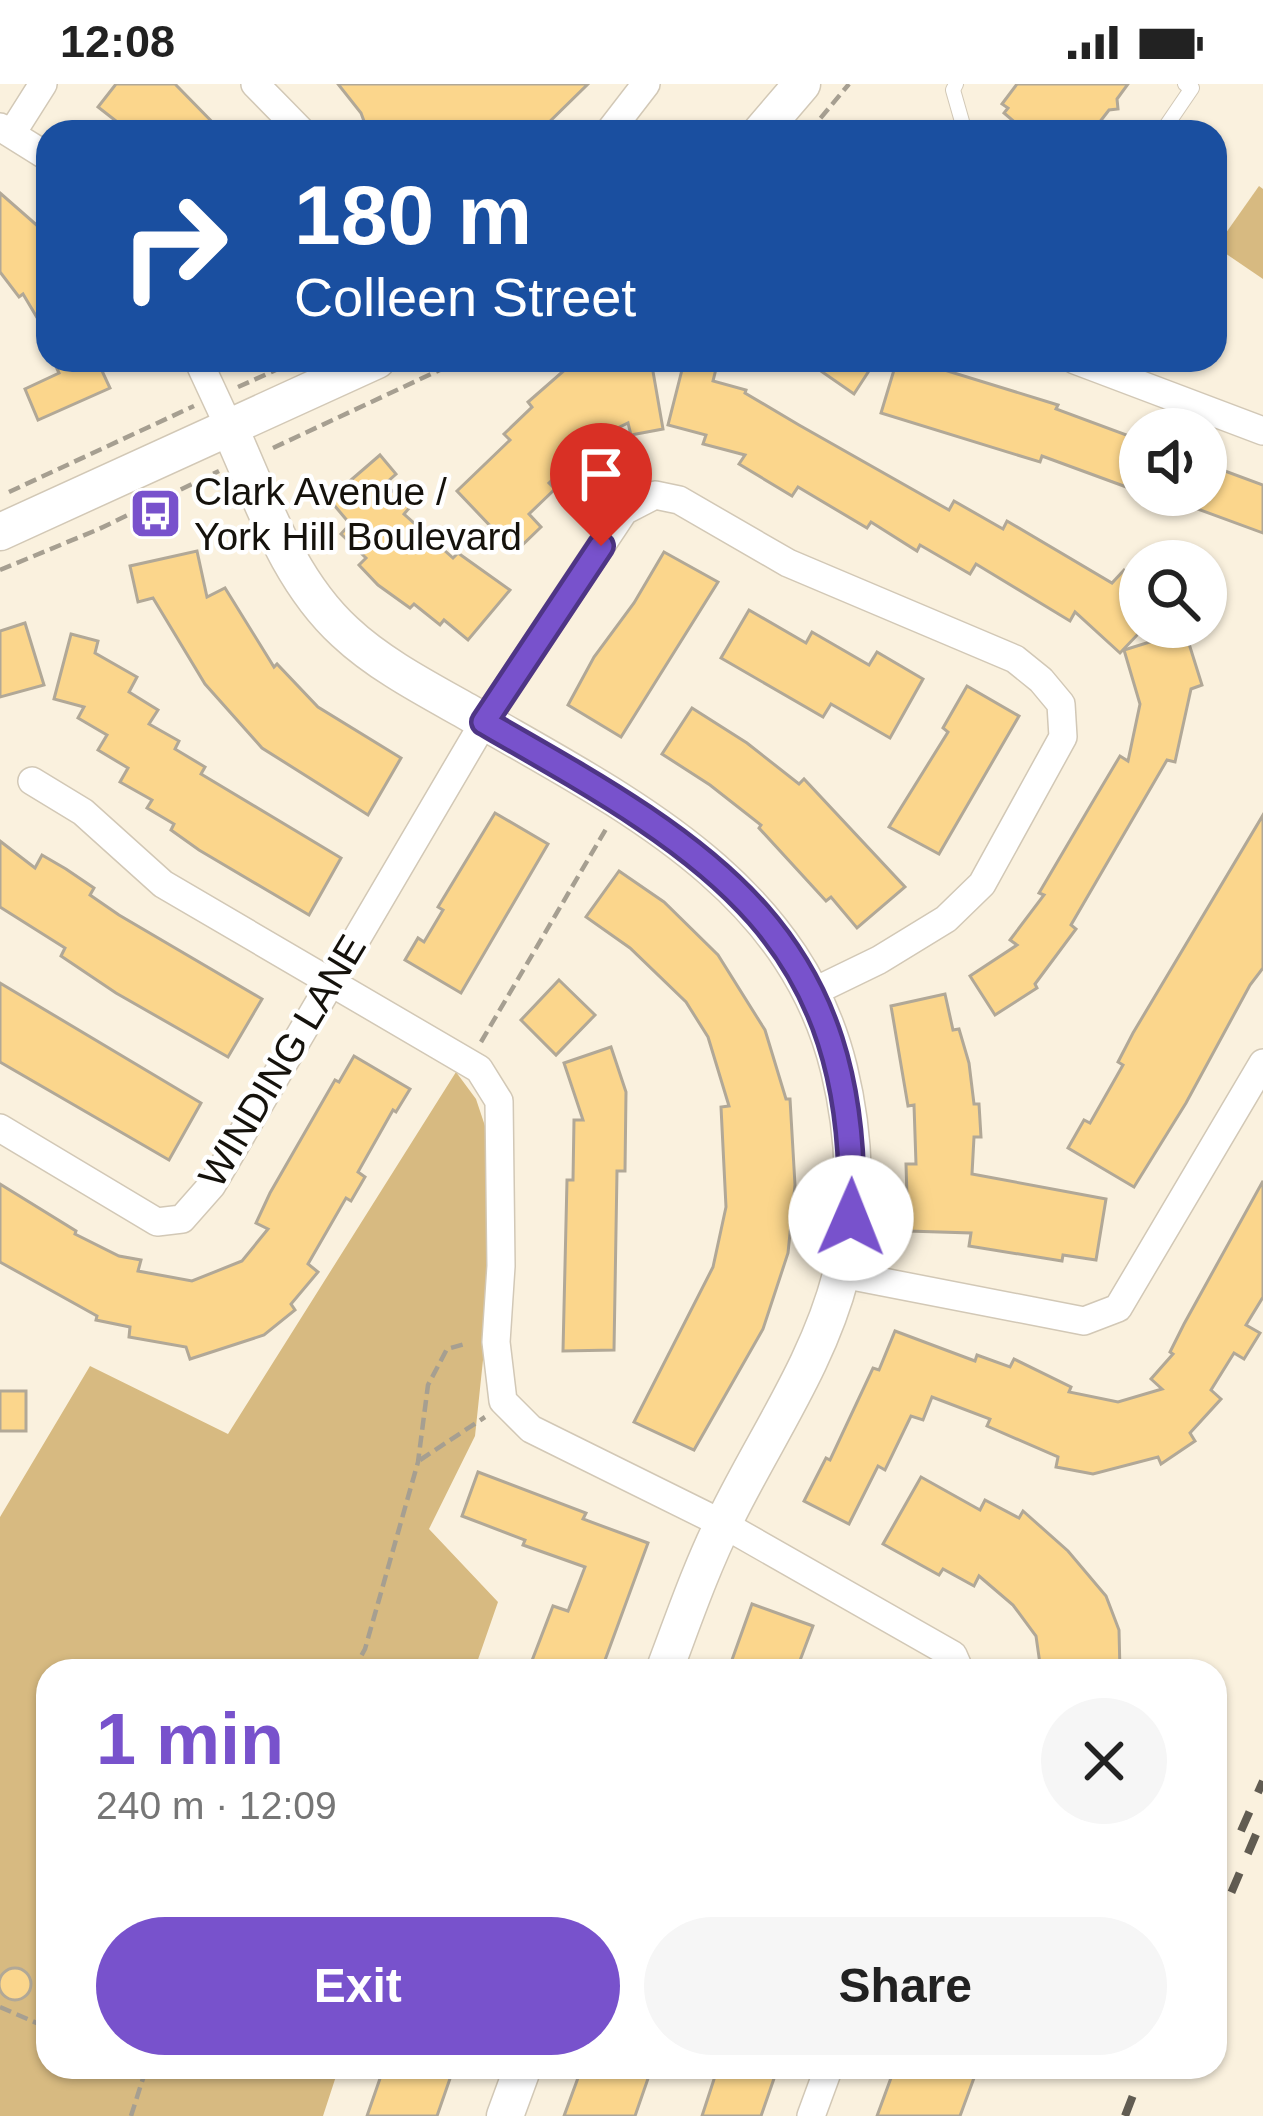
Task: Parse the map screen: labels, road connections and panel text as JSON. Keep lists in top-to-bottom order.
{
  "streets": {
    "street": ["WINDING LANE"]
  },
  "places": {
    "bus stop": ["Clark Avenue / York Hill Boulevard"]
  },
  "page": {
    "status": "12:08",
    "turn": ["180 m", "Colleen Street"],
    "heading": ["1 min", "240 m · 12:09"],
    "buttons": ["Exit", "Share"]
  }
}
